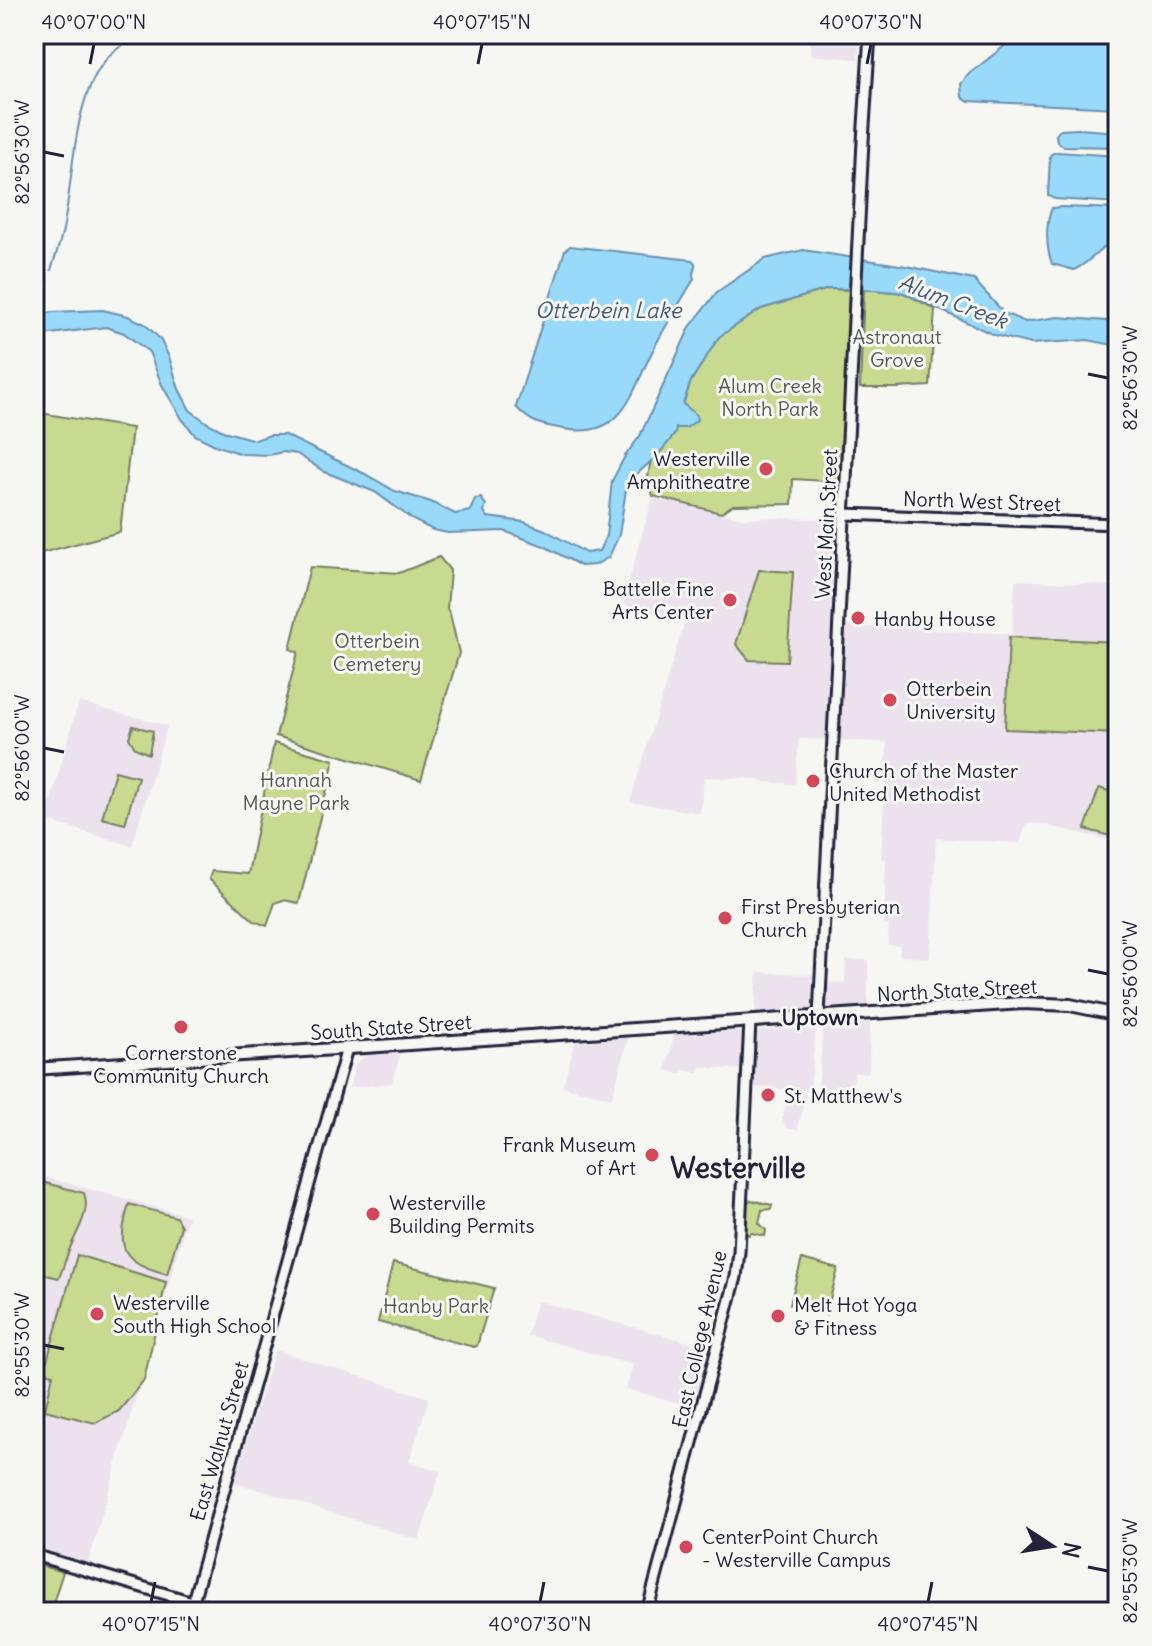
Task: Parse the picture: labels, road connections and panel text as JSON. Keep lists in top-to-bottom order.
{
  "streets": {
    "main road": [
      "North West Street",
      "West Main Street",
      "North State Street",
      "South State Street",
      "East College Avenue",
      "East Walnut Street"
    ]
  },
  "crossings": [
    ["North West Street", "West Main Street"],
    ["West Main Street", "North State Street"],
    ["North State Street", "South State Street"],
    ["North State Street", "East College Avenue"],
    ["South State Street", "East College Avenue"],
    ["South State Street", "East Walnut Street"]
  ],
  "districts": ["Uptown", "Westerville"],
  "water": ["Alum Creek", "Otterbein Lake"],
  "parks": [
    "Astronaut Grove",
    "Alum Creek North Park",
    "Otterbein Cemetery",
    "Hannah Mayne Park",
    "Hanby Park"
  ],
  "places": [
    "Westerville Amphitheatre",
    "Battelle Fine Arts Center",
    "Hanby House",
    "Otterbein University",
    "Church of the Master United Methodist",
    "First Presbyterian Church",
    "Cornerstone Community Church",
    "St. Matthew's",
    "Frank Museum of Art",
    "Westerville Building Permits",
    "Westerville South High School",
    "Melt Hot Yoga & Fitness",
    "CenterPoint Church - Westerville Campus"
  ],
  "north": "right",
  "coordinates": [
    "40°07'00\"N",
    "40°07'15\"N",
    "40°07'30\"N",
    "82°56'30\"W",
    "82°56'00\"W",
    "82°55'30\"W",
    "40°07'45\"N"
  ]
}
